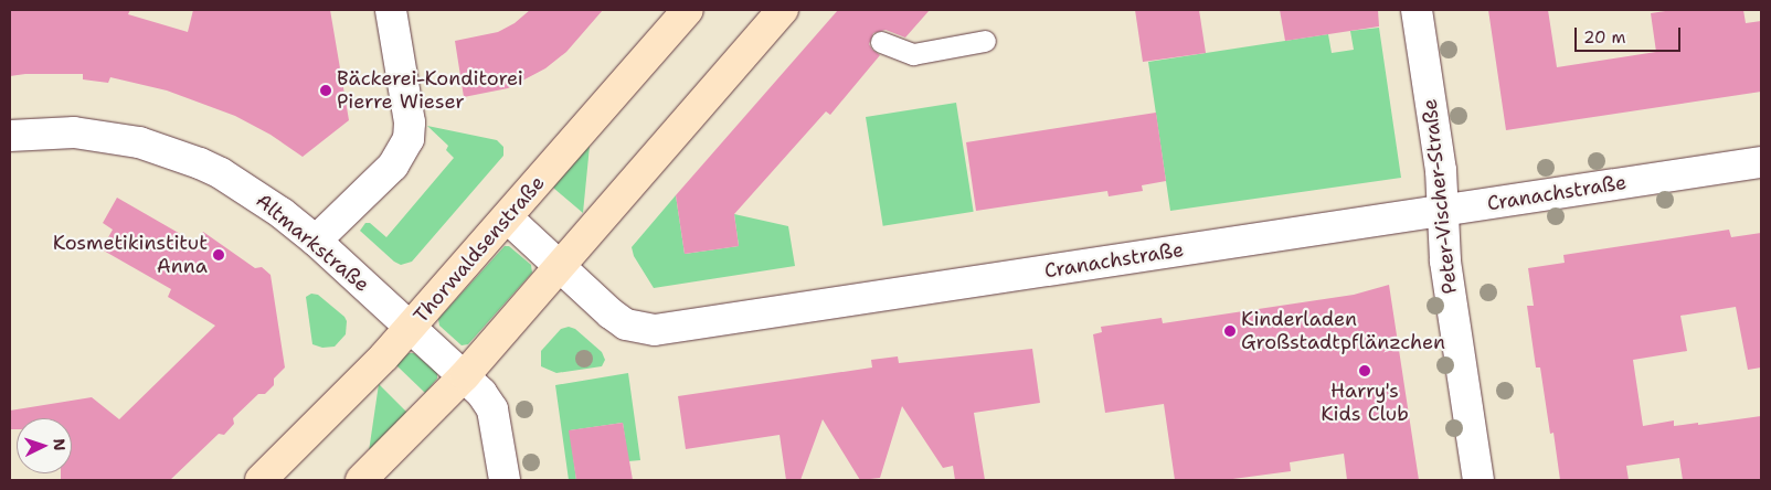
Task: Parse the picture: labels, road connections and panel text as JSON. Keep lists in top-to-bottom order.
{
  "streets": {
    "main road": ["Thorwaldsenstraße"],
    "street": ["Cranachstraße", "Peter-Vischer-Straße", "Altmarkstraße"]
  },
  "crossings": [
    ["Cranachstraße", "Peter-Vischer-Straße"],
    ["Cranachstraße", "Thorwaldsenstraße"],
    ["Altmarkstraße", "Thorwaldsenstraße"]
  ],
  "places": [
    "Bäckerei-Konditorei Pierre Wieser",
    "Kosmetikinstitut Anna",
    "Kinderladen Großstadtpflänzchen",
    "Harry's Kids Club"
  ],
  "scale_bar": "20 m",
  "north": "right"
}
